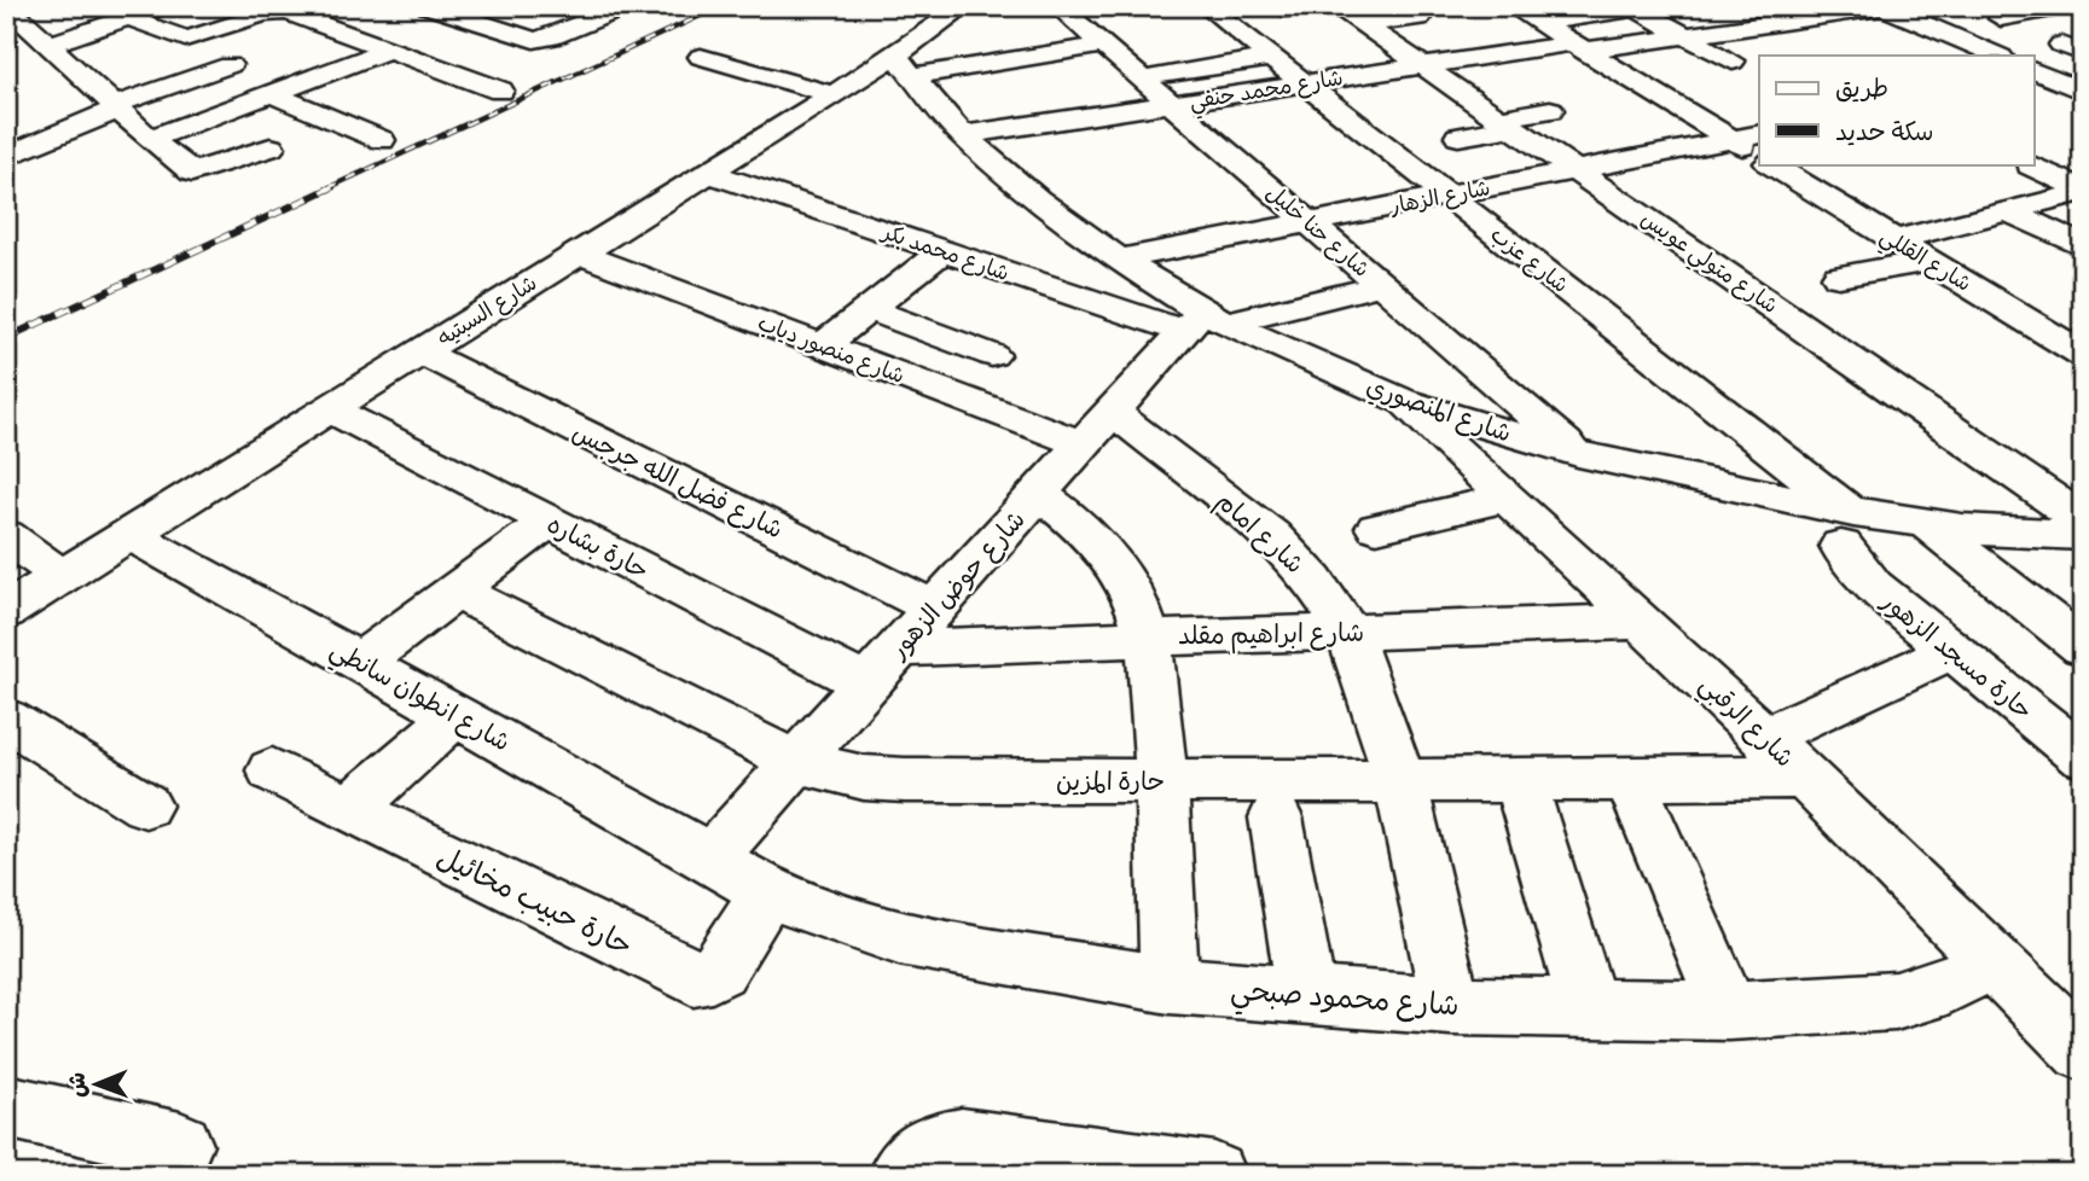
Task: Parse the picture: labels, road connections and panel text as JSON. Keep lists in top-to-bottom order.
{
  "streets": {
    "street": [
      "شارع محمد حنفي",
      "شارع الزهار",
      "شارع حنا خليل",
      "شارع محمد بكر",
      "شارع عزب",
      "شارع القللي",
      "شارع متولي عويس",
      "شارع السبتيه",
      "شارع منصور دياب",
      "شارع المنصوري",
      "شارع فضل الله جرجس",
      "شارع امام",
      "حارة بشاره",
      "شارع حوض الزهور",
      "شارع ابراهيم مقلد",
      "حارة مسجد الزهور",
      "شارع انطوان سانطي",
      "شارع الرقبي",
      "حارة المزين",
      "حارة حبيب مخائيل",
      "شارع محمود صبحي"
    ]
  },
  "crossings": [
    ["شارع محمد حنفي", "شارع حنا خليل"],
    ["شارع محمد حنفي", "شارع عزب"],
    ["شارع محمد حنفي", "شارع متولي عويس"],
    ["شارع محمد حنفي", "شارع المنصوري"],
    ["شارع الزهار", "شارع حنا خليل"],
    ["شارع الزهار", "شارع عزب"],
    ["شارع الزهار", "شارع متولي عويس"],
    ["شارع الزهار", "شارع المنصوري"],
    ["شارع حنا خليل", "شارع المنصوري"],
    ["شارع محمد بكر", "شارع السبتيه"],
    ["شارع محمد بكر", "شارع المنصوري"],
    ["شارع محمد بكر", "شارع حوض الزهور"],
    ["شارع عزب", "شارع المنصوري"],
    ["شارع عزب", "حارة مسجد الزهور"],
    ["شارع السبتيه", "شارع منصور دياب"],
    ["شارع السبتيه", "شارع المنصوري"],
    ["شارع السبتيه", "شارع فضل الله جرجس"],
    ["شارع السبتيه", "حارة بشاره"],
    ["شارع السبتيه", "شارع انطوان سانطي"],
    ["شارع منصور دياب", "شارع حوض الزهور"],
    ["شارع المنصوري", "شارع حوض الزهور"],
    ["شارع المنصوري", "حارة مسجد الزهور"],
    ["شارع المنصوري", "شارع الرقبي"],
    ["شارع فضل الله جرجس", "شارع حوض الزهور"],
    ["شارع امام", "شارع حوض الزهور"],
    ["شارع امام", "شارع ابراهيم مقلد"],
    ["شارع امام", "حارة المزين"],
    ["شارع امام", "شارع محمود صبحي"],
    ["حارة بشاره", "شارع حوض الزهور"],
    ["شارع حوض الزهور", "شارع ابراهيم مقلد"],
    ["شارع حوض الزهور", "شارع انطوان سانطي"],
    ["شارع حوض الزهور", "حارة المزين"],
    ["شارع حوض الزهور", "شارع محمود صبحي"],
    ["شارع ابراهيم مقلد", "شارع الرقبي"],
    ["شارع انطوان سانطي", "شارع محمود صبحي"],
    ["شارع الرقبي", "حارة المزين"],
    ["شارع الرقبي", "شارع محمود صبحي"],
    ["حارة حبيب مخائيل", "شارع محمود صبحي"]
  ],
  "legend": ["طريق", "سكة حديد"],
  "north": "left"
}
